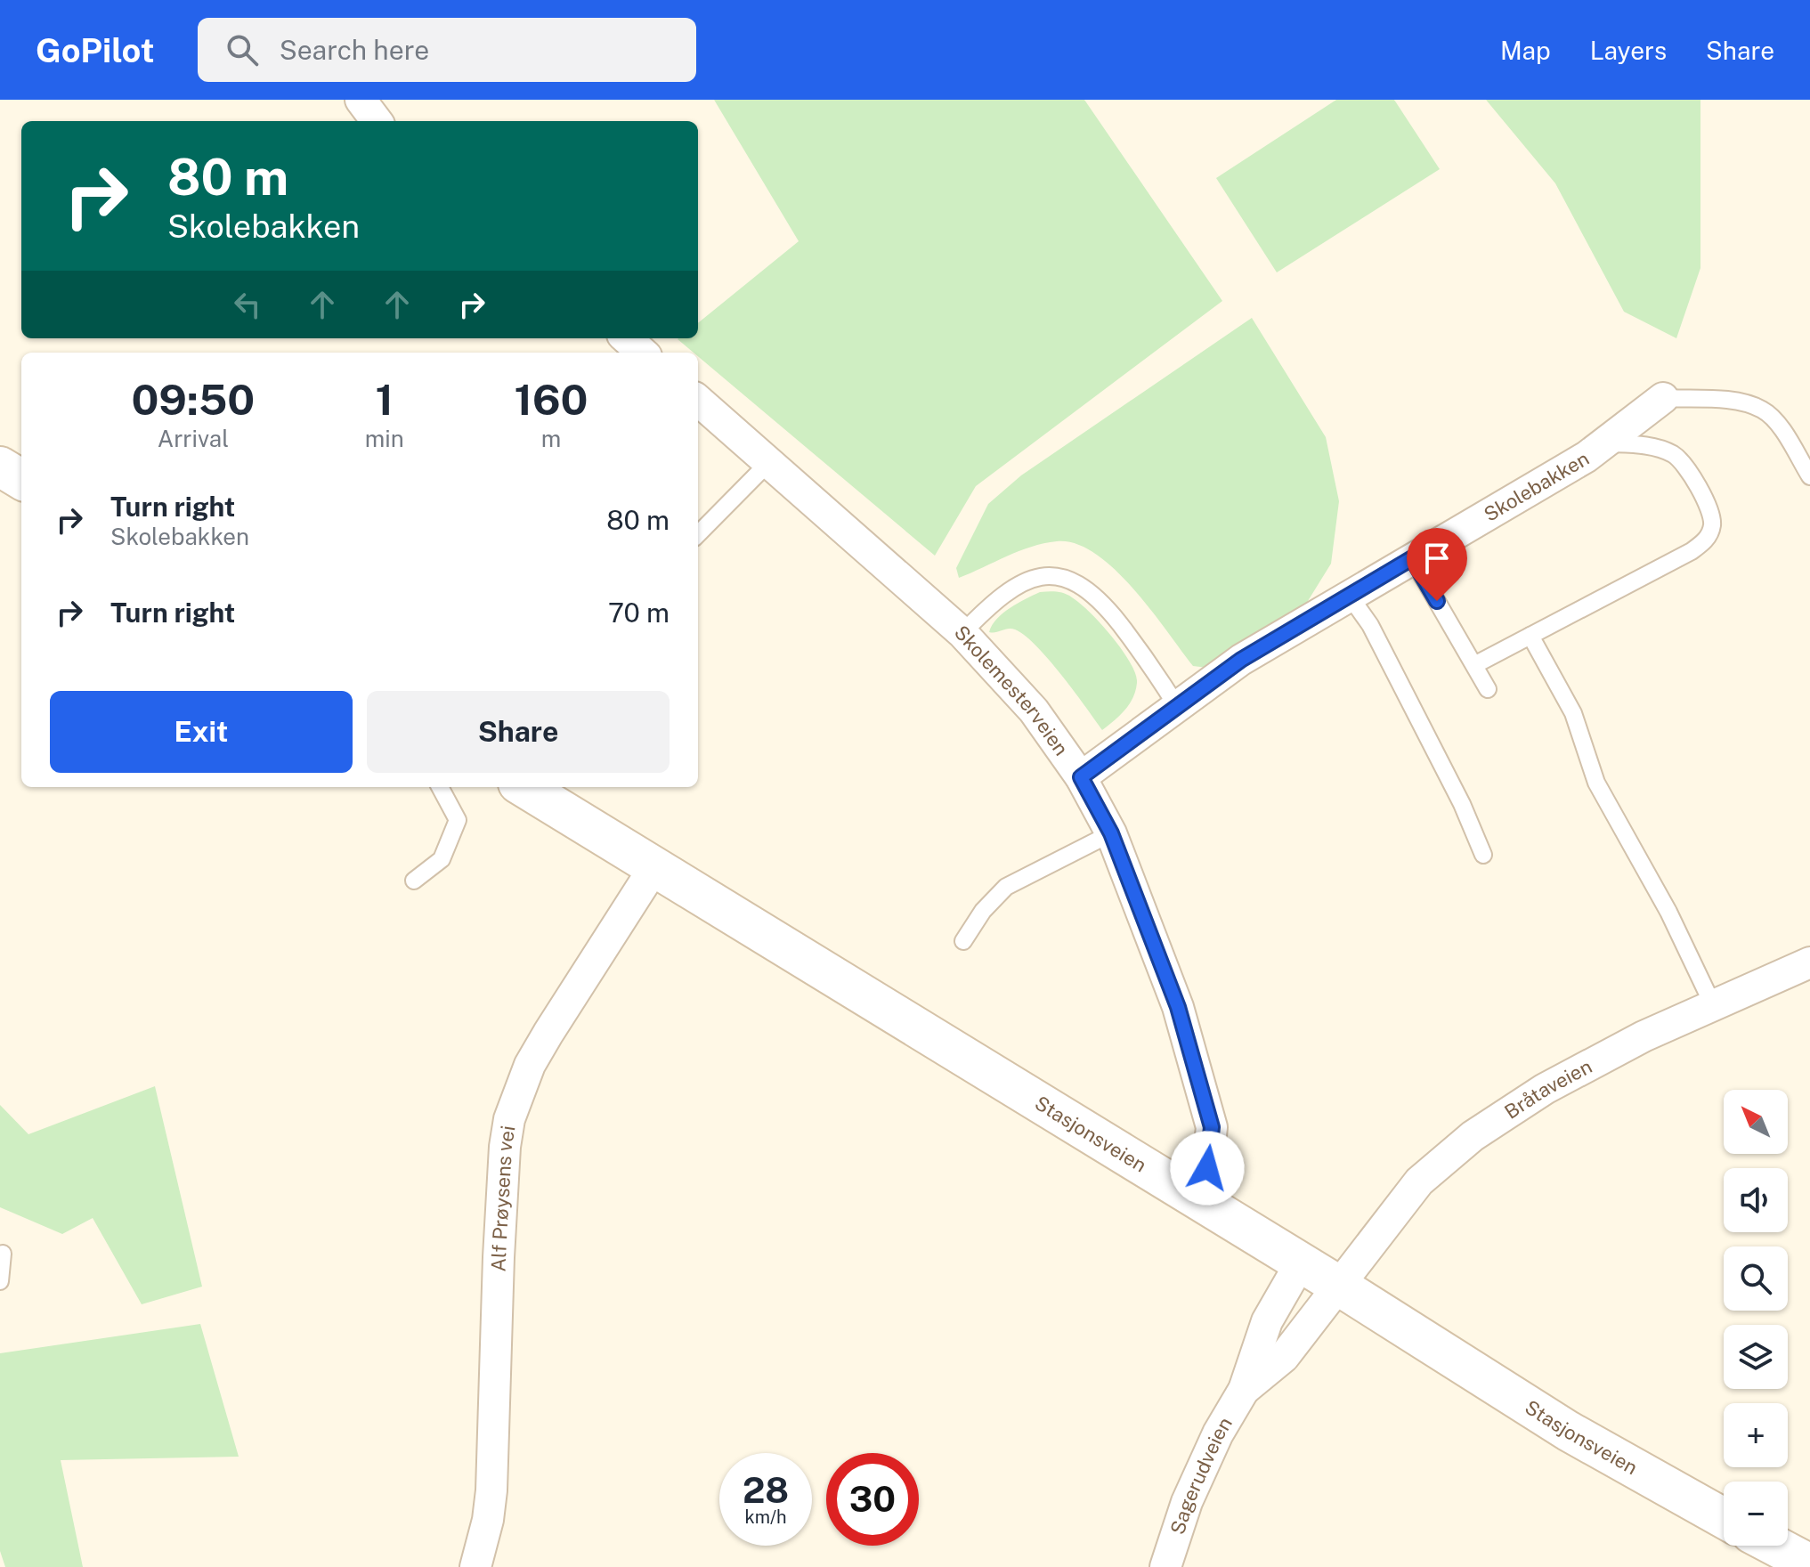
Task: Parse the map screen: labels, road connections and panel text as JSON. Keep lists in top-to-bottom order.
{
  "streets": {
    "main road": ["Stasjonsveien"],
    "street": [
      "Skolebakken",
      "Skolemesterveien",
      "Bråtaveien",
      "Alf Prøysens vei",
      "Sagerudveien"
    ]
  },
  "crossings": [
    ["Skolebakken", "Skolemesterveien"],
    ["Skolemesterveien", "Stasjonsveien"],
    ["Bråtaveien", "Stasjonsveien"],
    ["Bråtaveien", "Sagerudveien"],
    ["Stasjonsveien", "Alf Prøysens vei"],
    ["Stasjonsveien", "Sagerudveien"]
  ],
  "north": "top left",
  "page": {
    "header": "GoPilot",
    "search": "Search here",
    "nav": ["Map", "Layers", "Share"],
    "turn": ["80 m", "Skolebakken"],
    "eta": [
      "09:50",
      "Arrival",
      "1",
      "min",
      "160",
      "m"
    ],
    "list": [
      {
        "name": "Turn right",
        "note": "Skolebakken",
        "value": "80 m"
      },
      {
        "name": "Turn right",
        "value": "70 m"
      }
    ],
    "buttons": ["Exit", "Share"],
    "map_buttons": ["+", "−"],
    "speed": "28 km/h",
    "limit": "30"
  }
}
